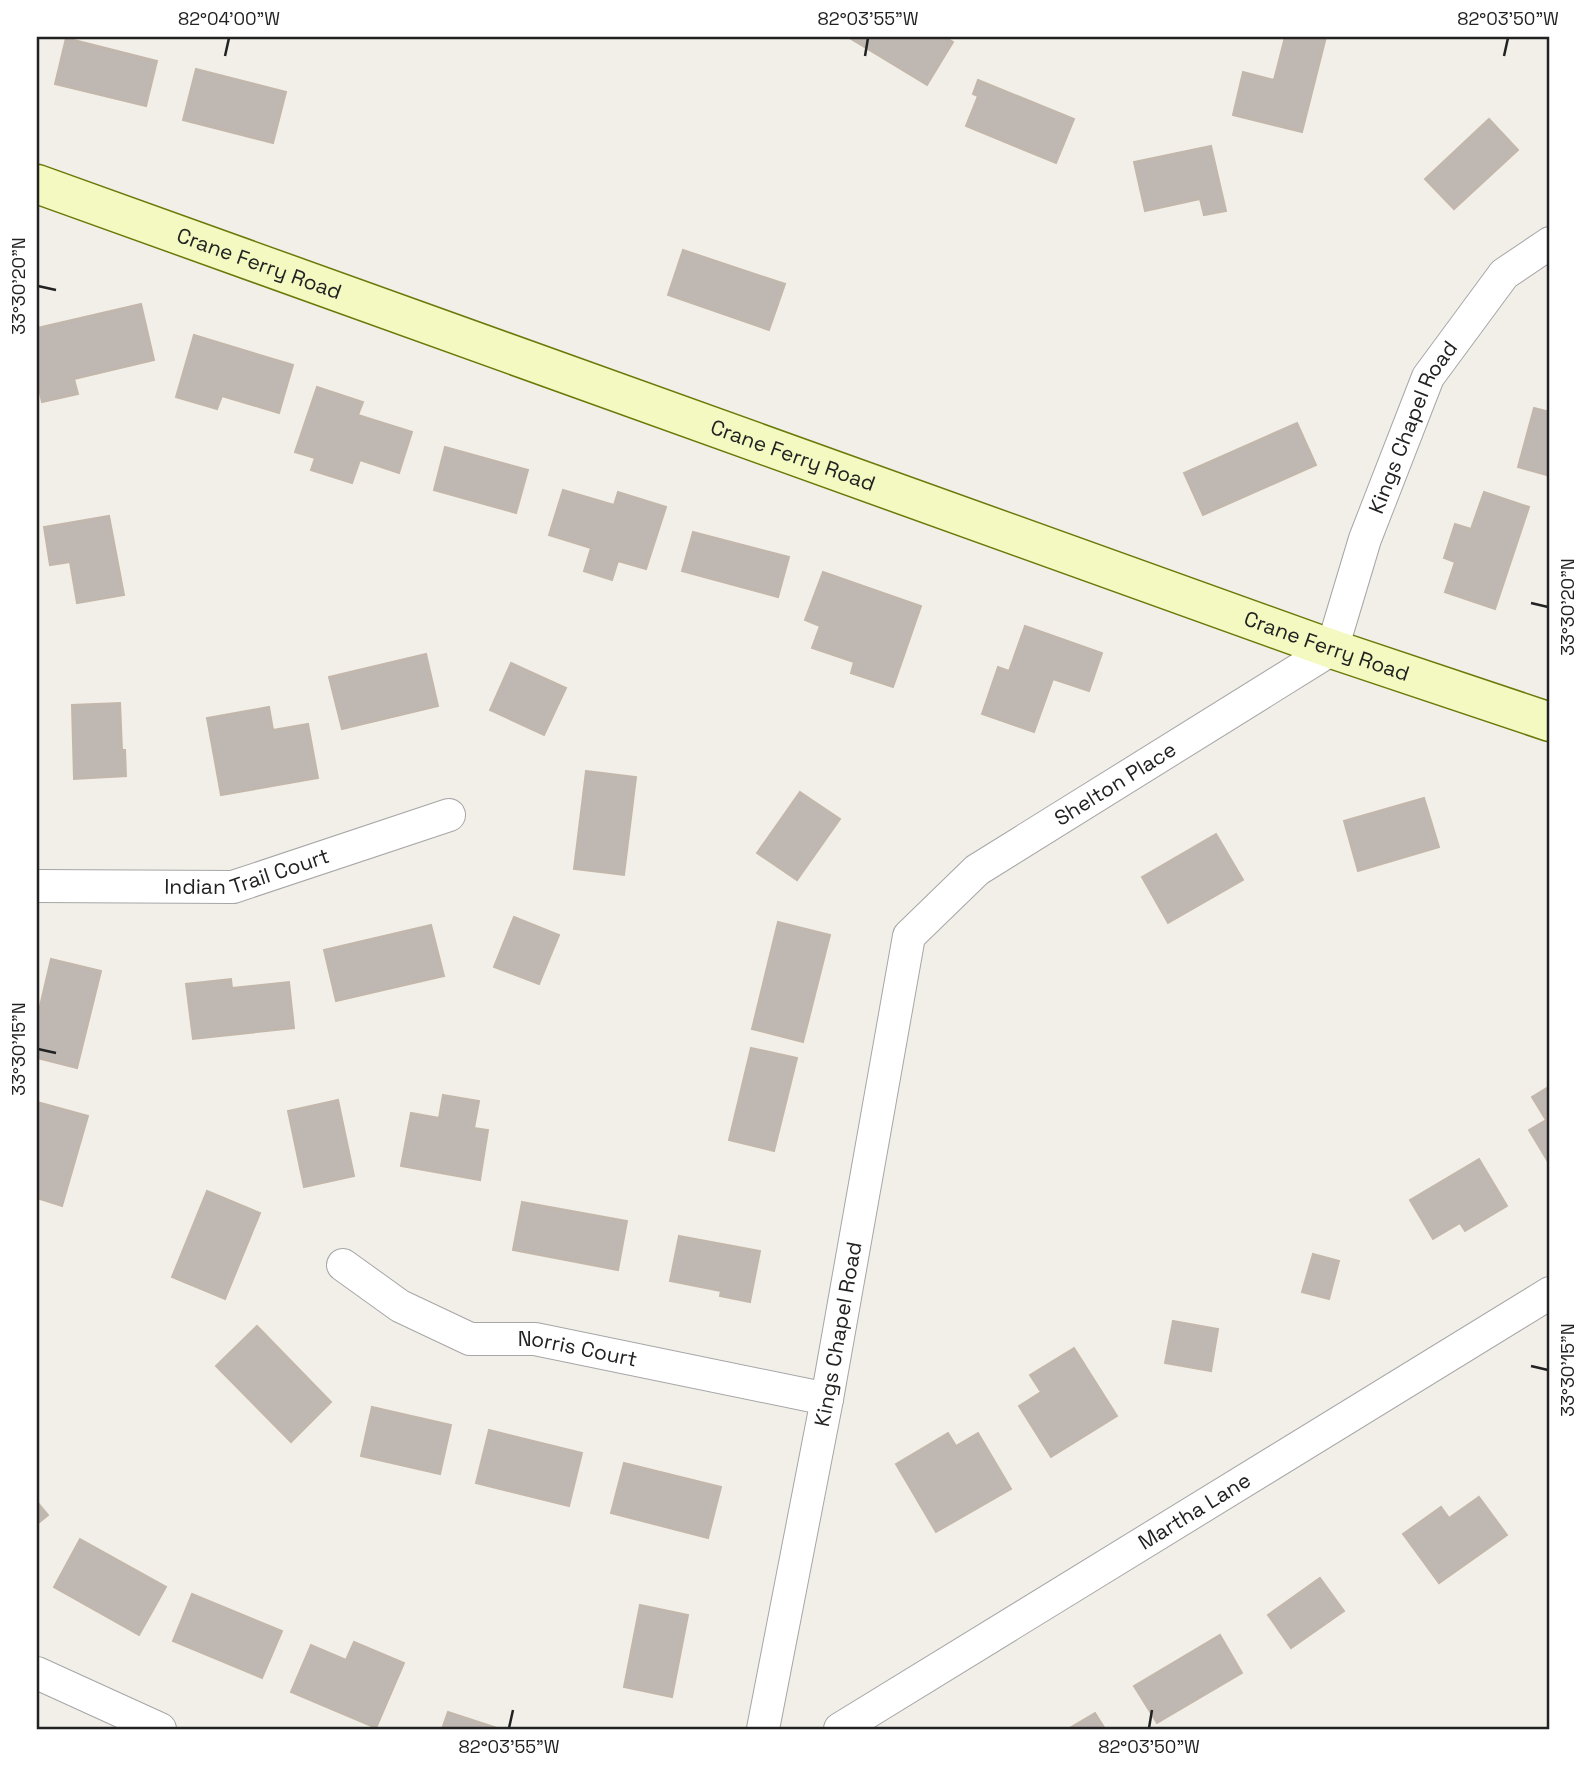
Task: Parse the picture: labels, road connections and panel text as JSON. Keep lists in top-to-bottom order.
{
  "streets": {
    "street": [
      "Crane Ferry Road",
      "Kings Chapel Road",
      "Shelton Place",
      "Indian Trail Court",
      "Norris Court",
      "Martha Lane"
    ]
  },
  "crossings": [
    ["Crane Ferry Road", "Kings Chapel Road"],
    ["Crane Ferry Road", "Shelton Place"],
    ["Kings Chapel Road", "Shelton Place"],
    ["Kings Chapel Road", "Norris Court"]
  ],
  "coordinates": [
    "82°04'00\"W",
    "82°03'55\"W",
    "82°03'50\"W",
    "33°30'20\"N",
    "33°30'15\"N"
  ]
}
